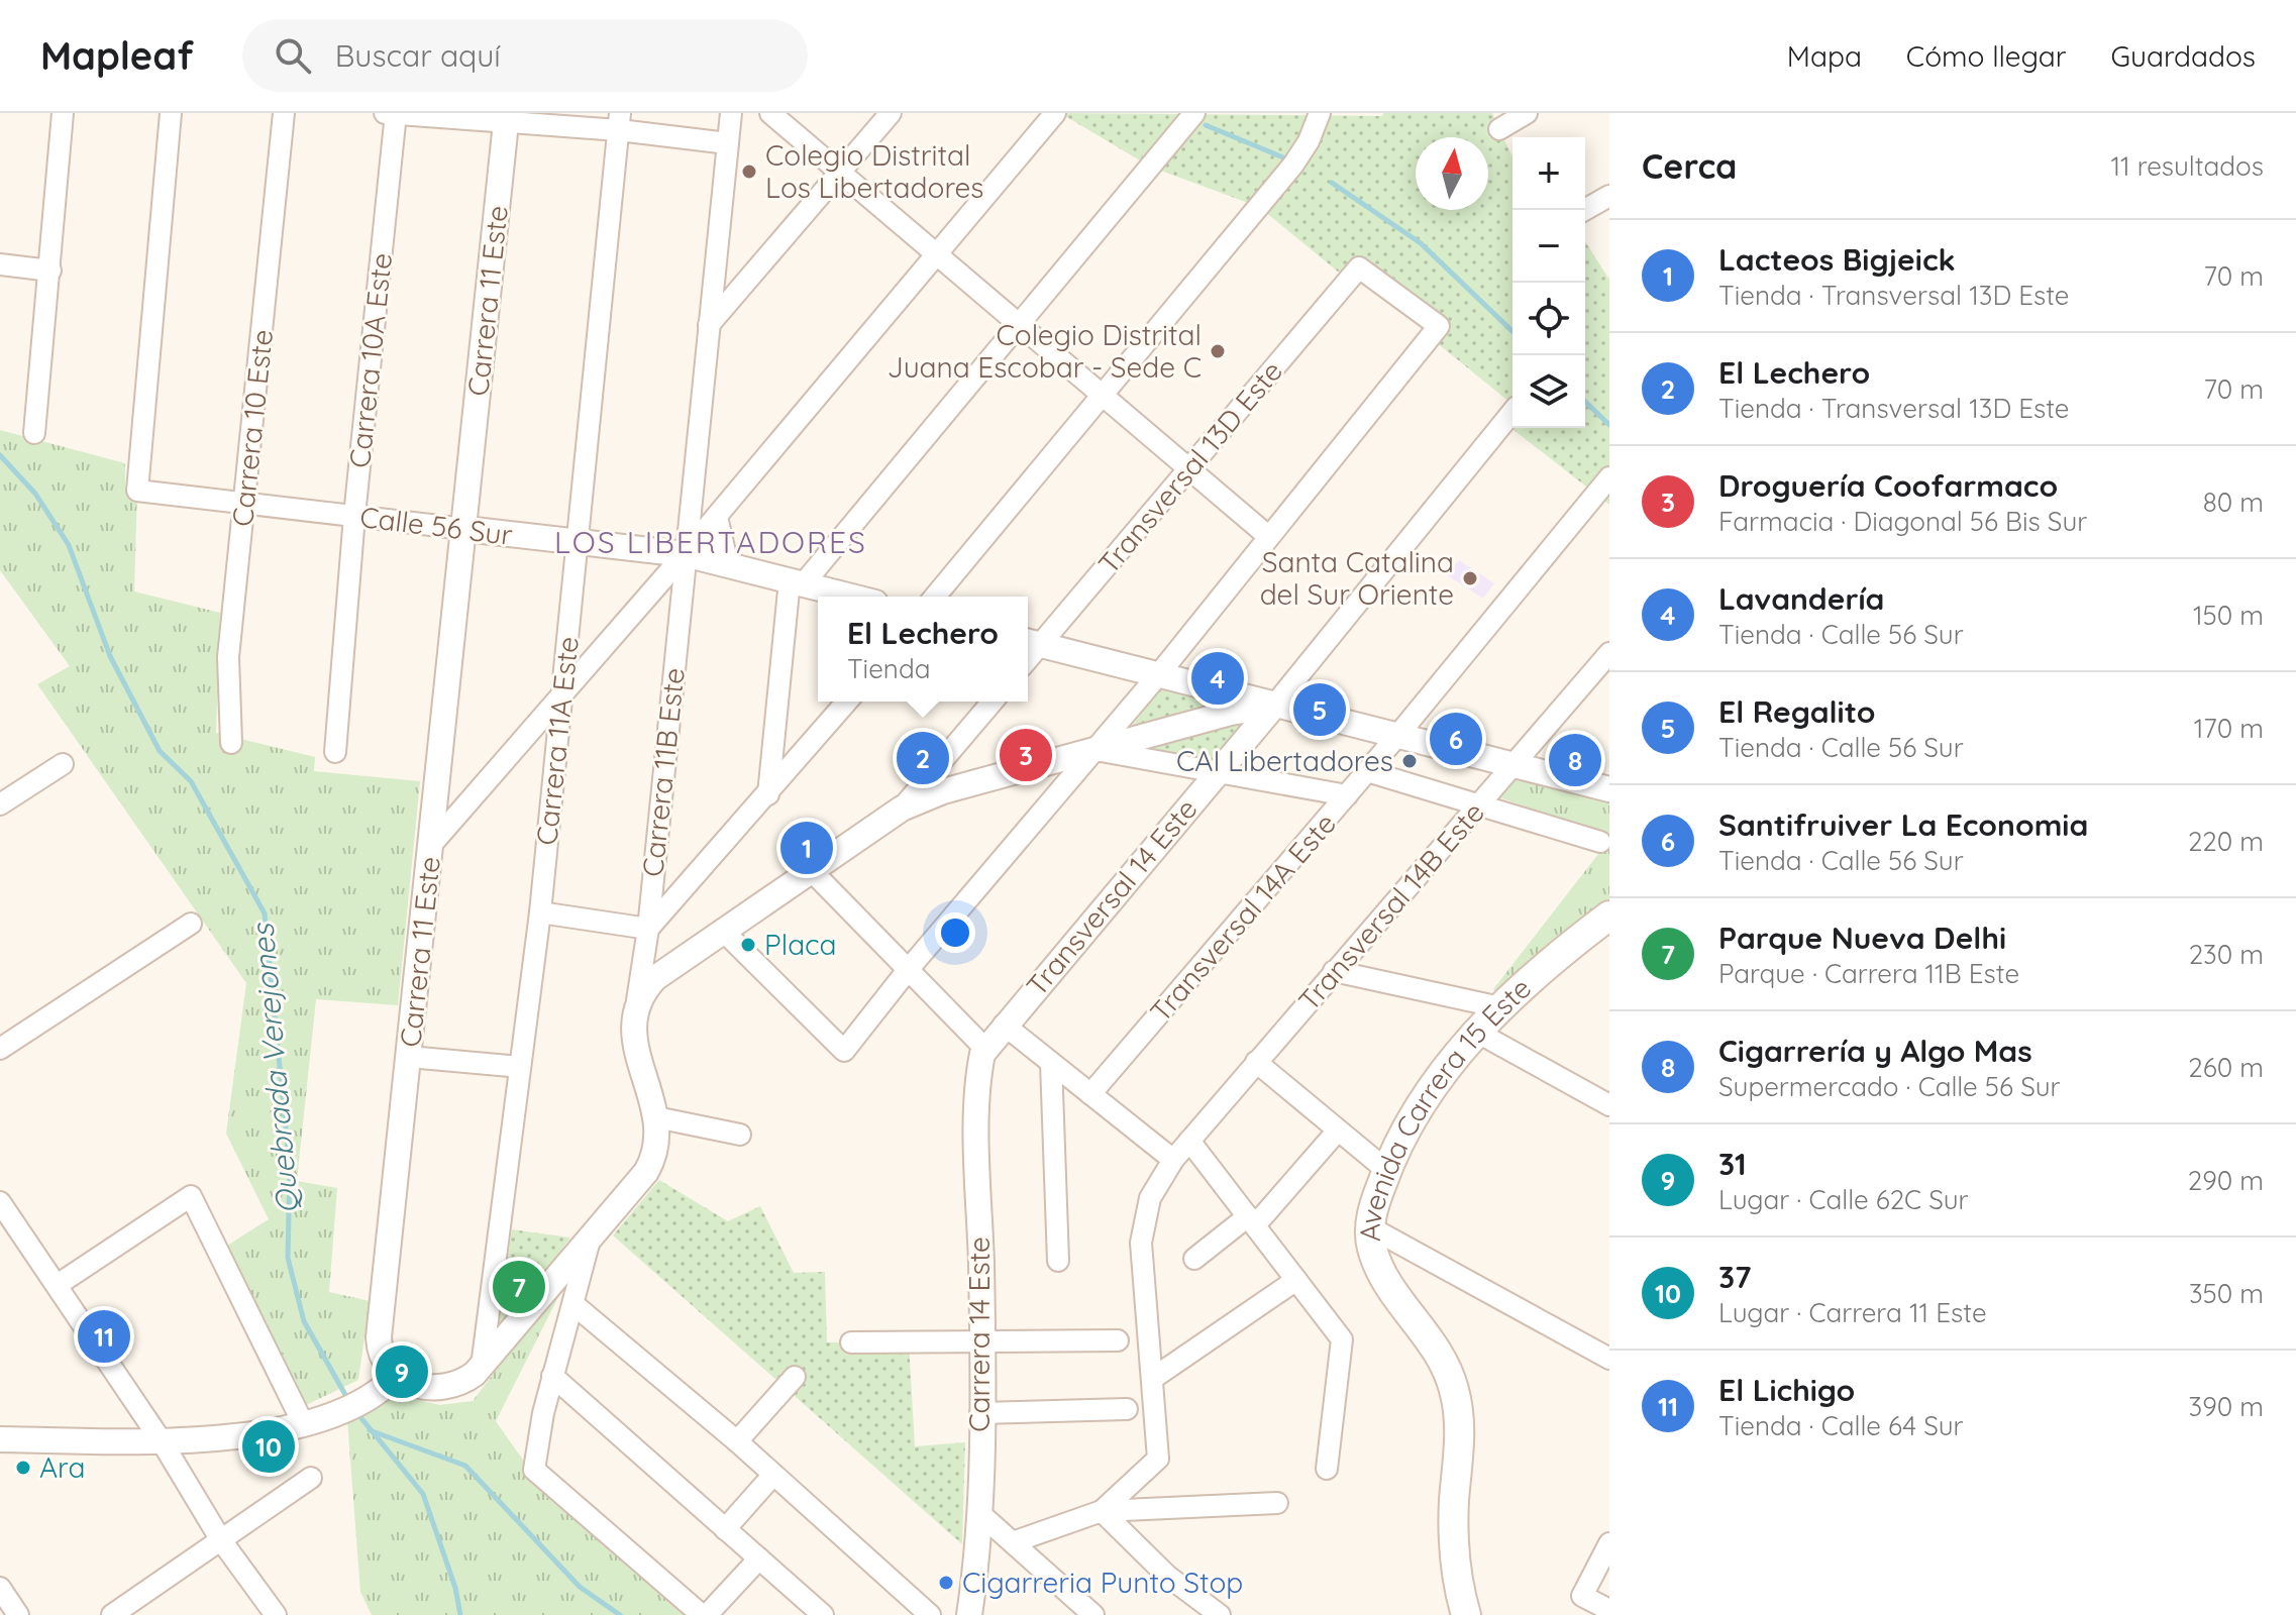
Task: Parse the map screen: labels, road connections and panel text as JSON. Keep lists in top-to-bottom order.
{
  "streets": {
    "main road": ["Avenida Carrera 15 Este"],
    "street": [
      "Carrera 11 Este",
      "Carrera 10A Este",
      "Carrera 10 Este",
      "Transversal 13D Este",
      "Calle 56 Sur",
      "Carrera 11A Este",
      "Carrera 11B Este",
      "Transversal 14 Este",
      "Transversal 14B Este",
      "Transversal 14A Este",
      "Carrera 14 Este"
    ]
  },
  "crossings": [
    ["Carrera 11 Este", "Calle 56 Sur"],
    ["Carrera 10A Este", "Calle 56 Sur"],
    ["Carrera 10 Este", "Calle 56 Sur"],
    ["Calle 56 Sur", "Carrera 11A Este"],
    ["Calle 56 Sur", "Carrera 11B Este"],
    ["Carrera 11A Este", "Carrera 11B Este"],
    ["Transversal 14 Este", "Carrera 14 Este"]
  ],
  "districts": ["LOS LIBERTADORES"],
  "water": ["Quebrada Verejones"],
  "places": [
    "Colegio Distrital Los Libertadores",
    "Colegio Distrital Juana Escobar - Sede C",
    "Santa Catalina del Sur Oriente",
    "CAI Libertadores",
    "Placa",
    "Ara",
    "Cigarreria Punto Stop"
  ],
  "north": "top",
  "page": {
    "header": "Mapleaf",
    "search": "Buscar aquí",
    "nav": ["Mapa", "Cómo llegar", "Guardados"],
    "heading": ["Cerca", "11 resultados"],
    "map_buttons": ["+", "−"],
    "list": [
      {
        "mark": "1",
        "name": "Lacteos Bigjeick",
        "note": "Tienda · Transversal 13D Este",
        "value": "70 m"
      },
      {
        "mark": "2",
        "name": "El Lechero",
        "note": "Tienda · Transversal 13D Este",
        "value": "70 m"
      },
      {
        "mark": "3",
        "name": "Droguería Coofarmaco",
        "note": "Farmacia · Diagonal 56 Bis Sur",
        "value": "80 m"
      },
      {
        "mark": "4",
        "name": "Lavandería",
        "note": "Tienda · Calle 56 Sur",
        "value": "150 m"
      },
      {
        "mark": "5",
        "name": "El Regalito",
        "note": "Tienda · Calle 56 Sur",
        "value": "170 m"
      },
      {
        "mark": "6",
        "name": "Santifruiver La Economia",
        "note": "Tienda · Calle 56 Sur",
        "value": "220 m"
      },
      {
        "mark": "7",
        "name": "Parque Nueva Delhi",
        "note": "Parque · Carrera 11B Este",
        "value": "230 m"
      },
      {
        "mark": "8",
        "name": "Cigarrería y Algo Mas",
        "note": "Supermercado · Calle 56 Sur",
        "value": "260 m"
      },
      {
        "mark": "9",
        "name": "31",
        "note": "Lugar · Calle 62C Sur",
        "value": "290 m"
      },
      {
        "mark": "10",
        "name": "37",
        "note": "Lugar · Carrera 11 Este",
        "value": "350 m"
      },
      {
        "mark": "11",
        "name": "El Lichigo",
        "note": "Tienda · Calle 64 Sur",
        "value": "390 m"
      }
    ],
    "popup": ["El Lechero", "Tienda"],
    "pins": [
      "4",
      "5",
      "6",
      "3",
      "2",
      "8",
      "1",
      "7",
      "11",
      "9",
      "10"
    ]
  }
}
